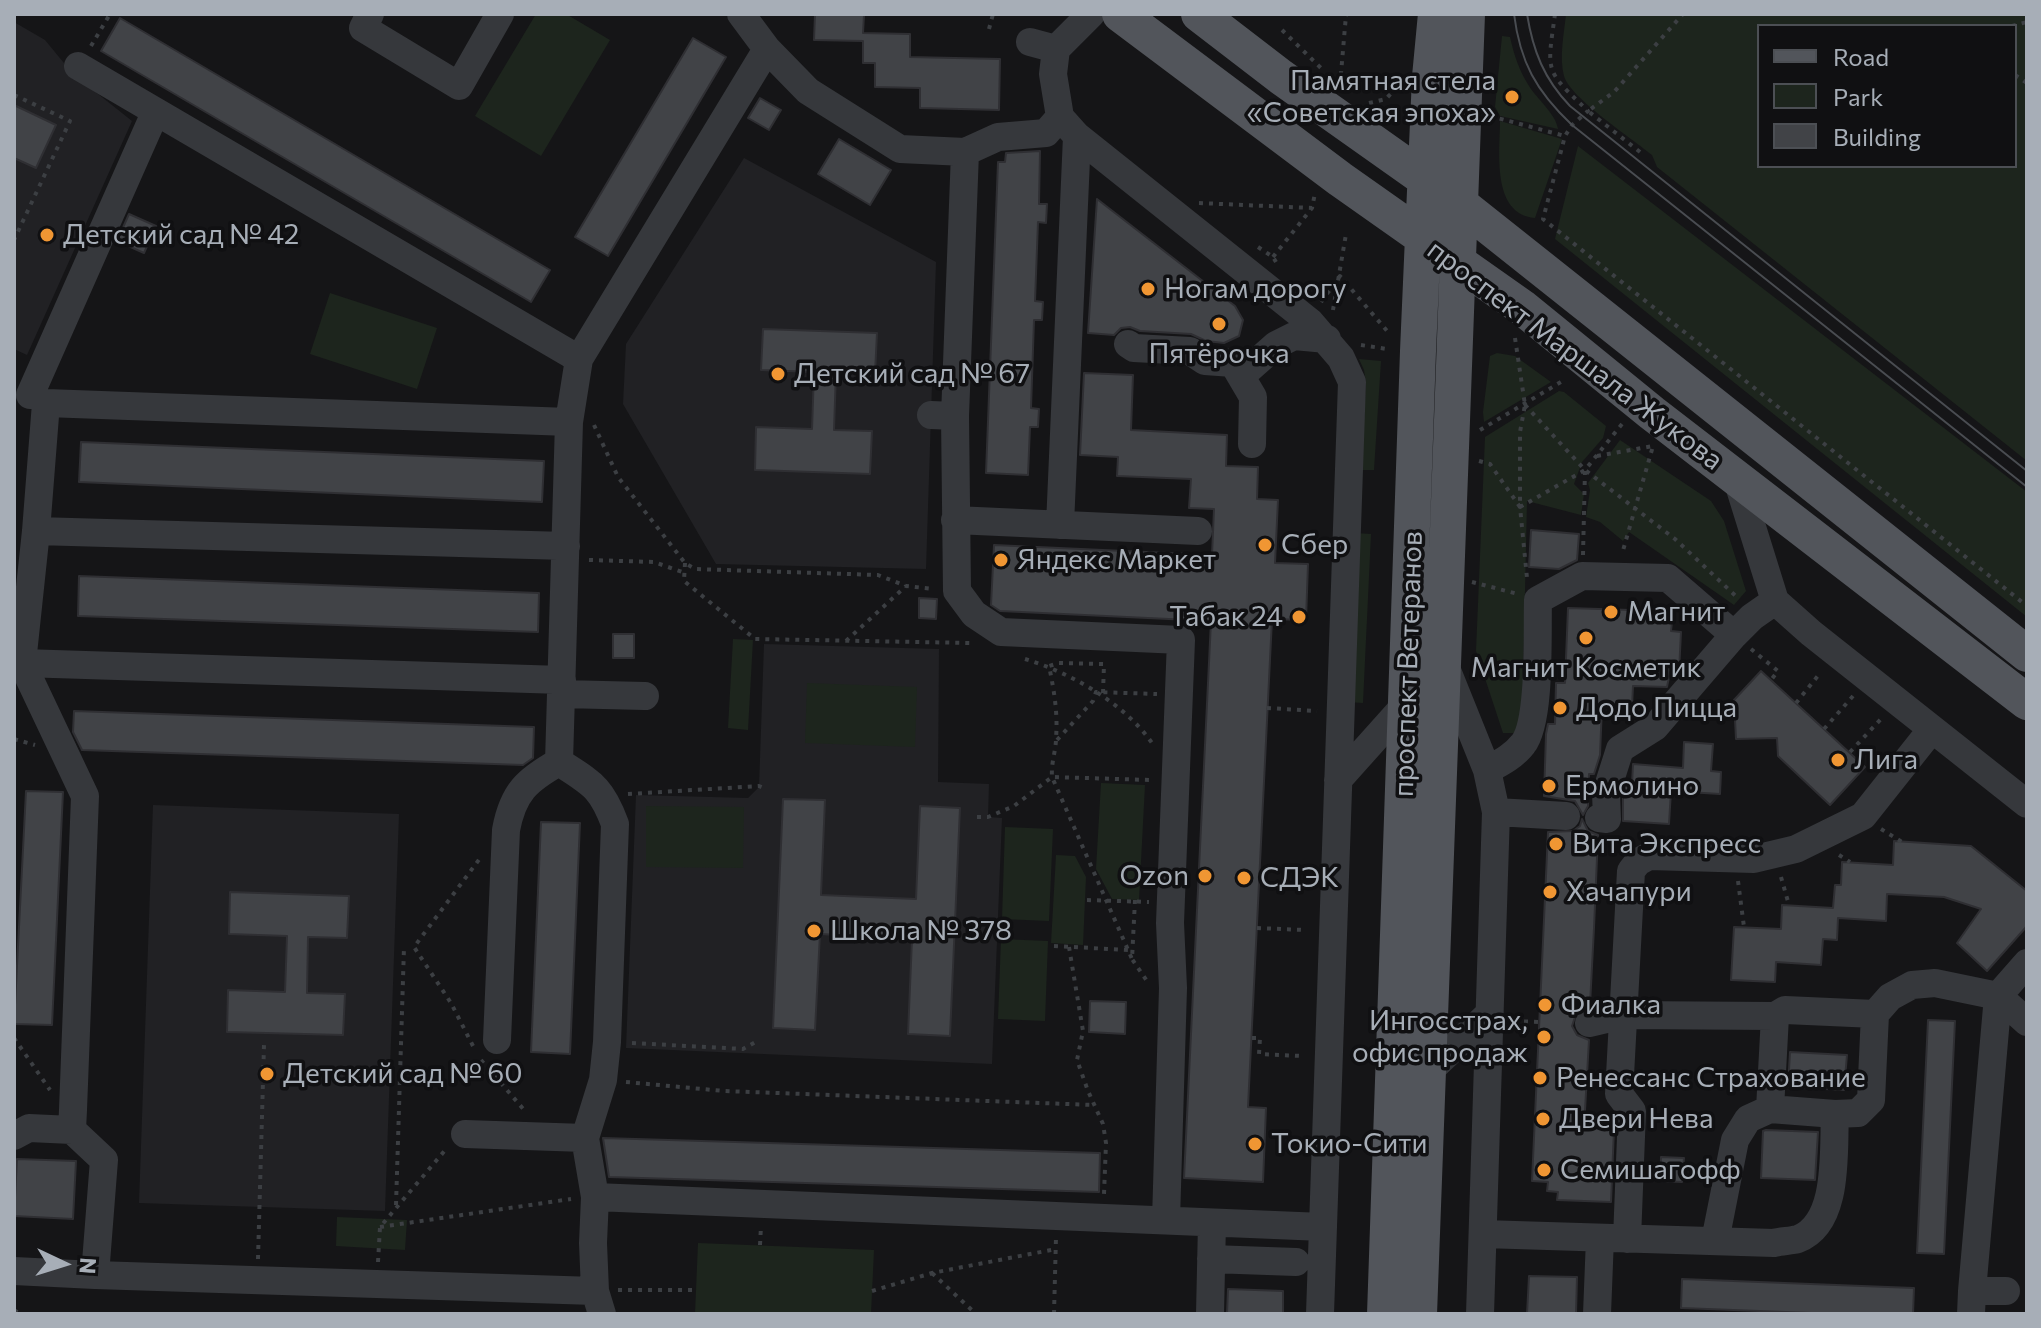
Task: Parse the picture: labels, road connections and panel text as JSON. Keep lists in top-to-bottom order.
{
  "streets": {
    "main road": ["проспект Маршала Жукова", "проспект Ветеранов"]
  },
  "crossings": [
    ["проспект Маршала Жукова", "проспект Ветеранов"]
  ],
  "places": [
    "Памятная стела «Советская эпоха»",
    "Детский сад № 42",
    "Ногам дорогу",
    "Пятёрочка",
    "Детский сад № 67",
    "Сбер",
    "Яндекс Маркет",
    "Магнит",
    "Табак 24",
    "Магнит Косметик",
    "Додо Пицца",
    "Лига",
    "Ермолино",
    "Вита Экспресс",
    "Ozon",
    "СДЭК",
    "Хачапури",
    "Школа № 378",
    "Фиалка",
    "Ингосстрах, офис продаж",
    "Детский сад № 60",
    "Ренессанс Страхование",
    "Двери Нева",
    "Токио-Сити",
    "Семишагофф"
  ],
  "legend": ["Road", "Park", "Building"],
  "north": "right"
}
